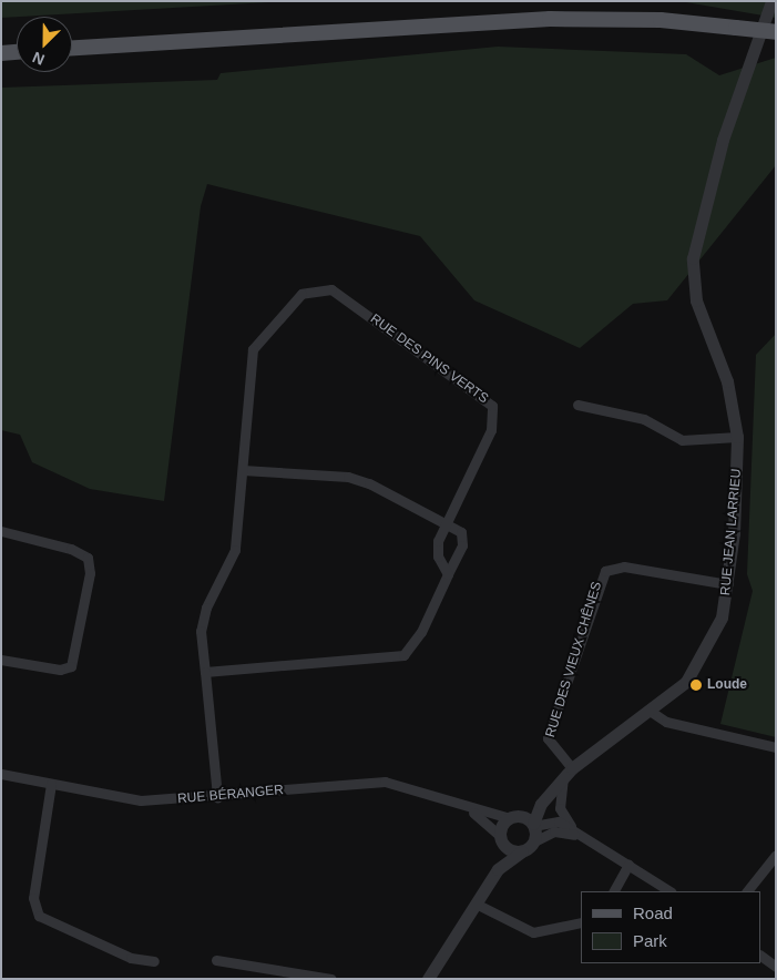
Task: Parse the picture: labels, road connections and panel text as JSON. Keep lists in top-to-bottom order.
{
  "streets": {
    "street": [
      "RUE DES PINS VERTS",
      "RUE JEAN LARRIEU",
      "RUE DES VIEUX CHÊNES",
      "RUE BÉRANGER"
    ]
  },
  "crossings": [
    ["RUE DES PINS VERTS", "RUE BÉRANGER"],
    ["RUE JEAN LARRIEU", "RUE DES VIEUX CHÊNES"],
    ["RUE JEAN LARRIEU", "RUE BÉRANGER"]
  ],
  "places": ["Loude"],
  "legend": ["Road", "Park"],
  "north": "bottom left"
}
